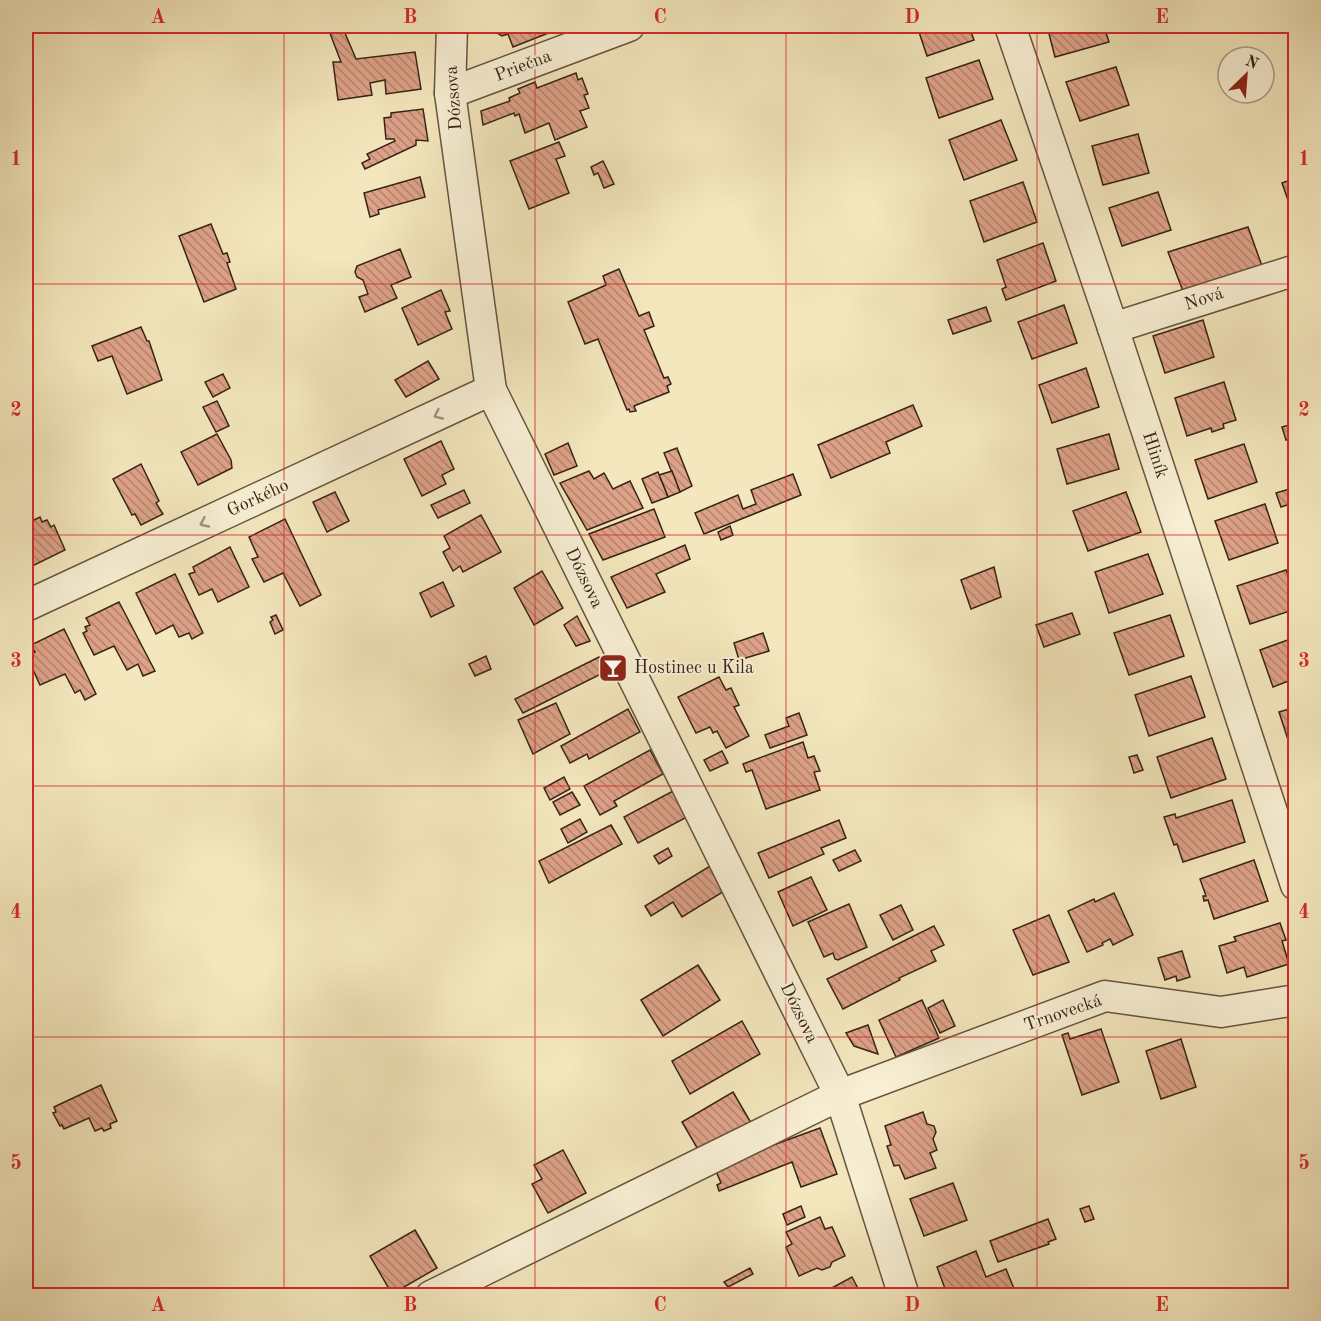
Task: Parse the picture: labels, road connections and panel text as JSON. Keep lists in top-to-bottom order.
{
  "streets": {
    "street": [
      "Priečna",
      "Dózsova",
      "Nová",
      "Hliník",
      "Gorkého",
      "Trnovecká"
    ]
  },
  "crossings": [
    ["Priečna", "Dózsova"],
    ["Dózsova", "Gorkého"],
    ["Dózsova", "Trnovecká"],
    ["Nová", "Hliník"]
  ],
  "one_way": ["Gorkého"],
  "places": {
    "bar": ["Hostinec u Kila"]
  },
  "north": "top right",
  "grid": {
    "columns": [
      "A",
      "B",
      "C",
      "D",
      "E"
    ],
    "rows": [
      "1",
      "2",
      "3",
      "4",
      "5"
    ]
  }
}
